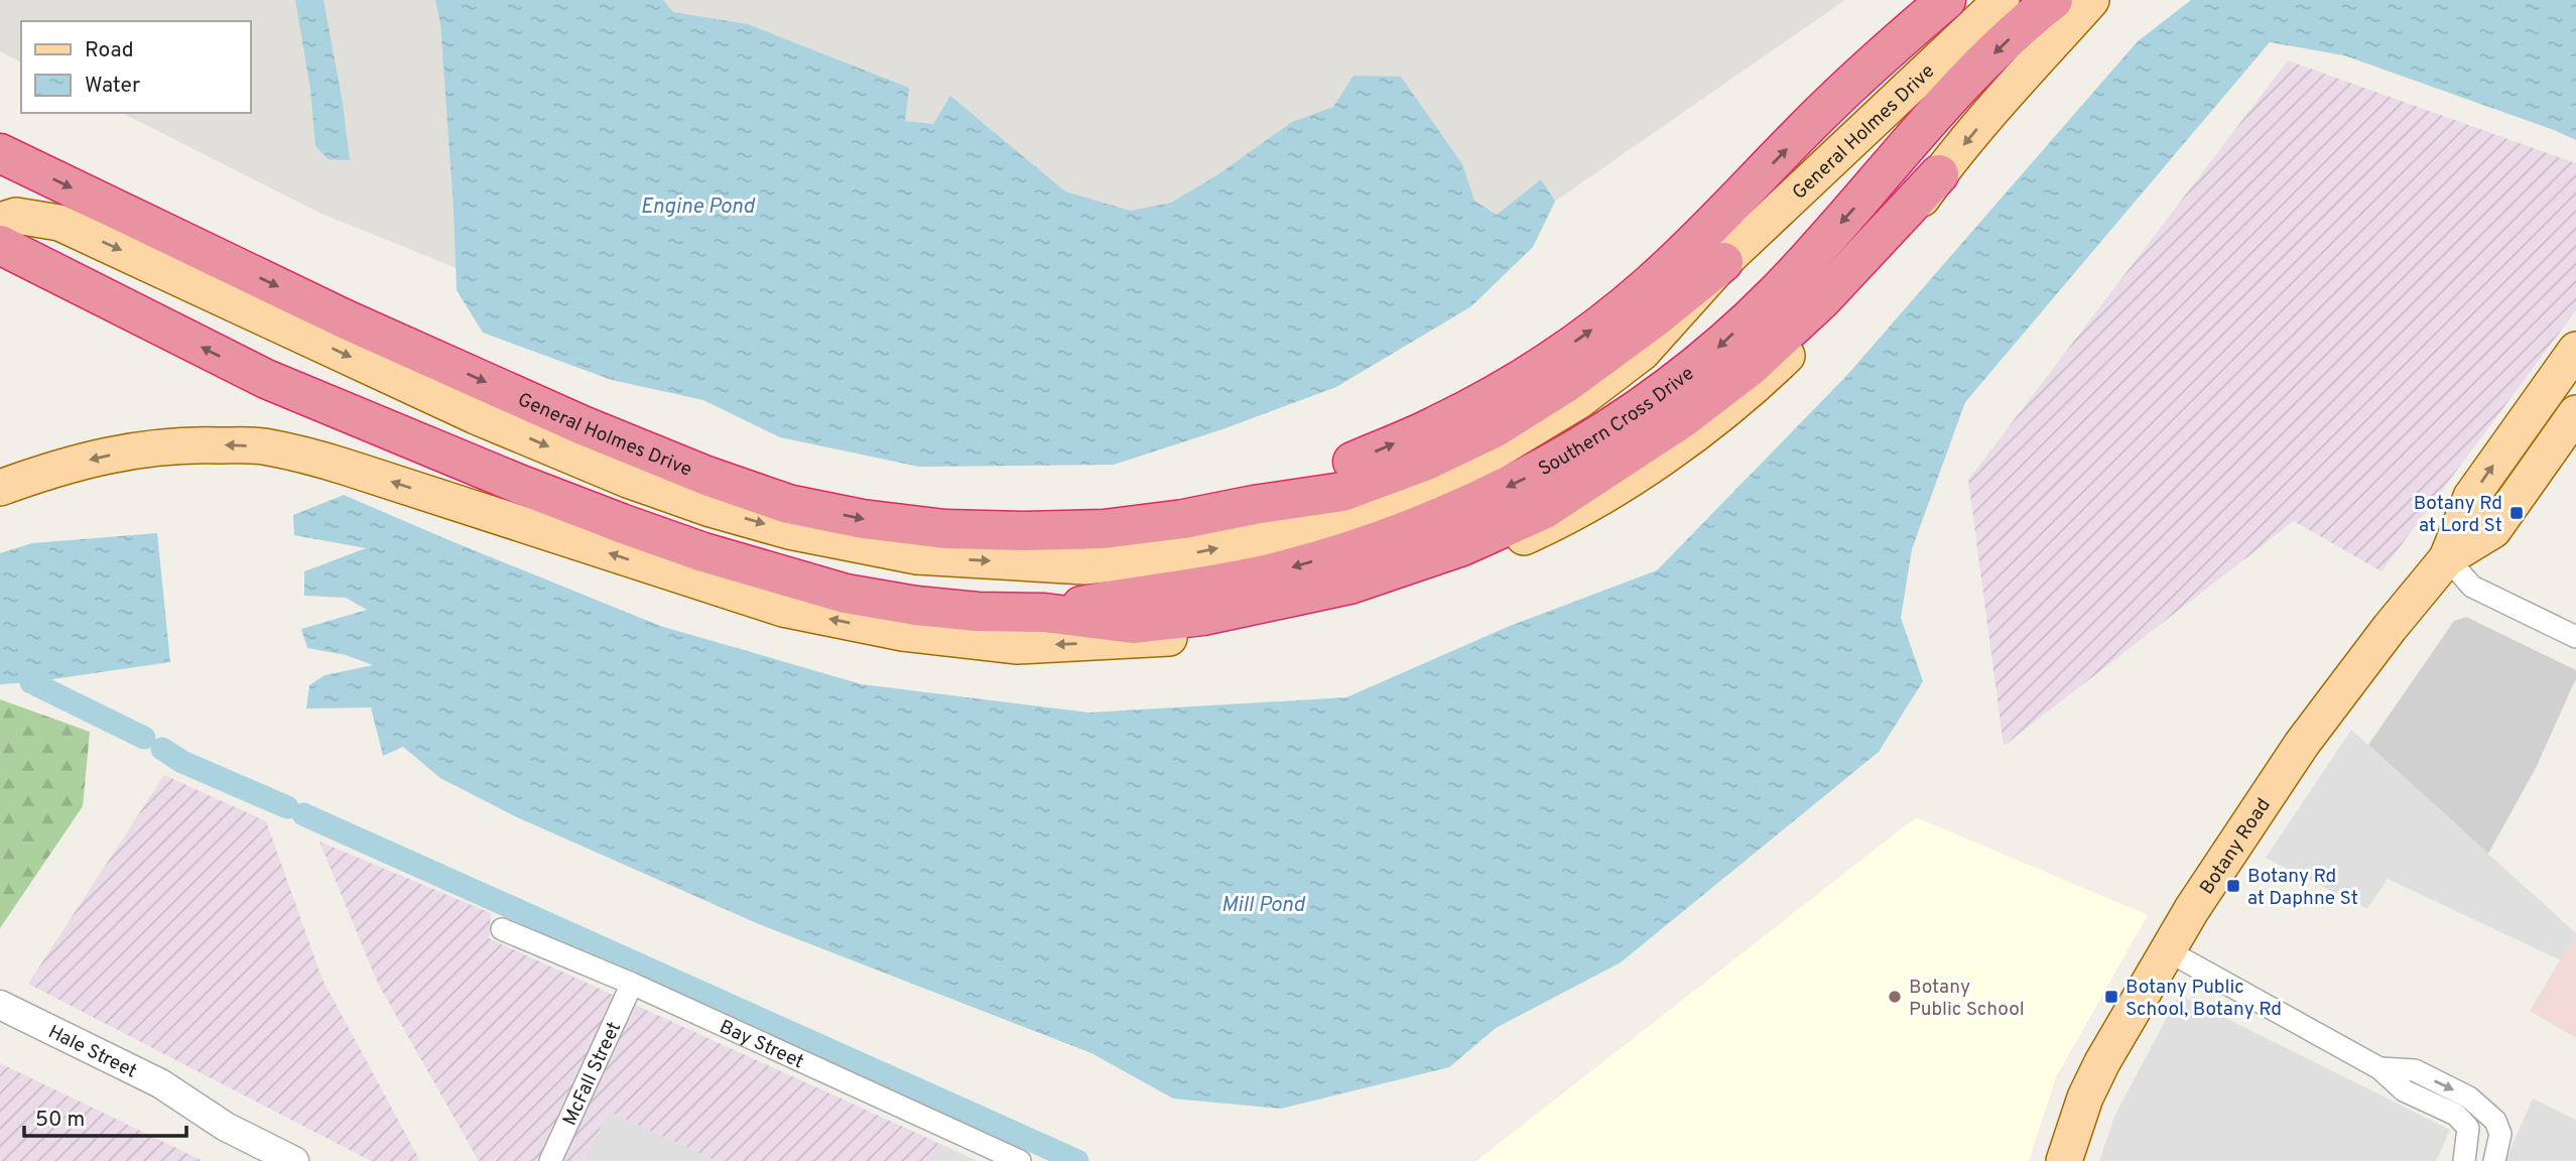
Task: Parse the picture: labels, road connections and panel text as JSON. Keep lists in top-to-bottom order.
{
  "streets": {
    "highway": ["General Holmes Drive", "Southern Cross Drive"],
    "main road": ["Botany Road"],
    "street": ["Bay Street", "Hale Street", "McFall Street"]
  },
  "crossings": [
    ["Bay Street", "McFall Street"]
  ],
  "one_way": ["General Holmes Drive"],
  "water": ["Engine Pond", "Mill Pond"],
  "places": {
    "transit": ["Botany Rd at Lord St", "Botany Rd at Daphne St", "Botany Public School, Botany Rd"],
    "other": ["Botany Public School"]
  },
  "legend": ["Road", "Water"],
  "scale_bar": "50 m"
}
